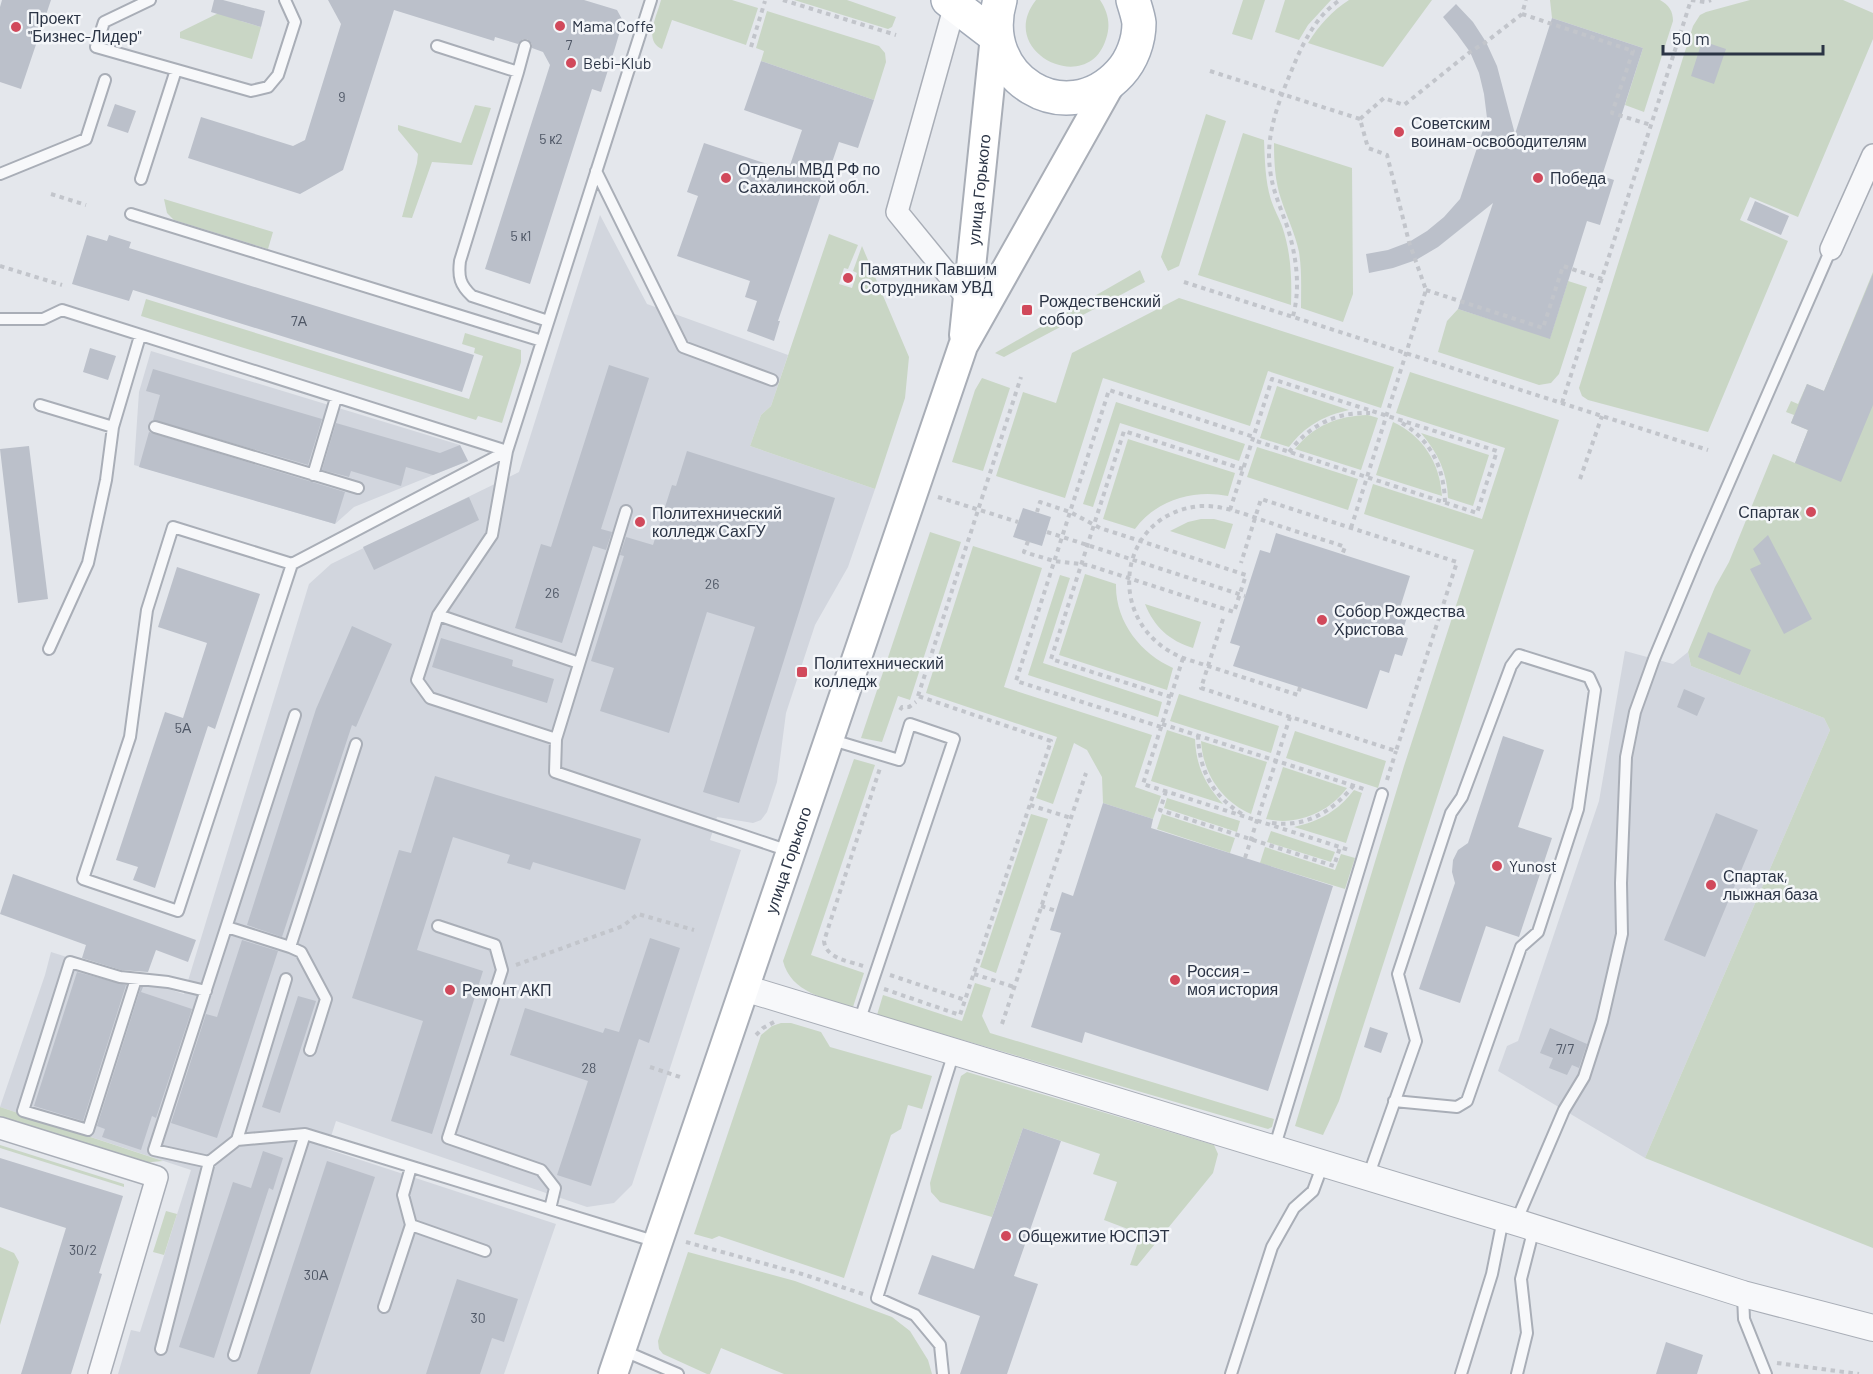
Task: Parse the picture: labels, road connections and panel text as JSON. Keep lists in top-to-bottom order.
{
  "streets": {
    "main road": ["улица Горького"]
  },
  "places": {
    "other": [
      "Mama Coffe",
      "Проект \"Бизнес-Лидер\"",
      "Bebi-Klub",
      "Советским воинам-освободителям",
      "Отделы МВД РФ по Сахалинской обл.",
      "Победа",
      "Памятник Павшим Сотрудникам УВД",
      "Спартак",
      "Политехнический колледж СахГУ",
      "Собор Рождества Христова",
      "Yunost",
      "Спартак, лыжная база",
      "Россия – моя история",
      "Ремонт АКП",
      "Общежитие ЮСПЭТ"
    ],
    "transit": ["Рождественский собор", "Политехнический колледж"]
  },
  "house_numbers": [
    "7",
    "9",
    "5 к2",
    "5 к1",
    "7А",
    "26",
    "26",
    "5А",
    "7/7",
    "28",
    "30/2",
    "30А",
    "30"
  ],
  "scale_bar": "50 m"
}
